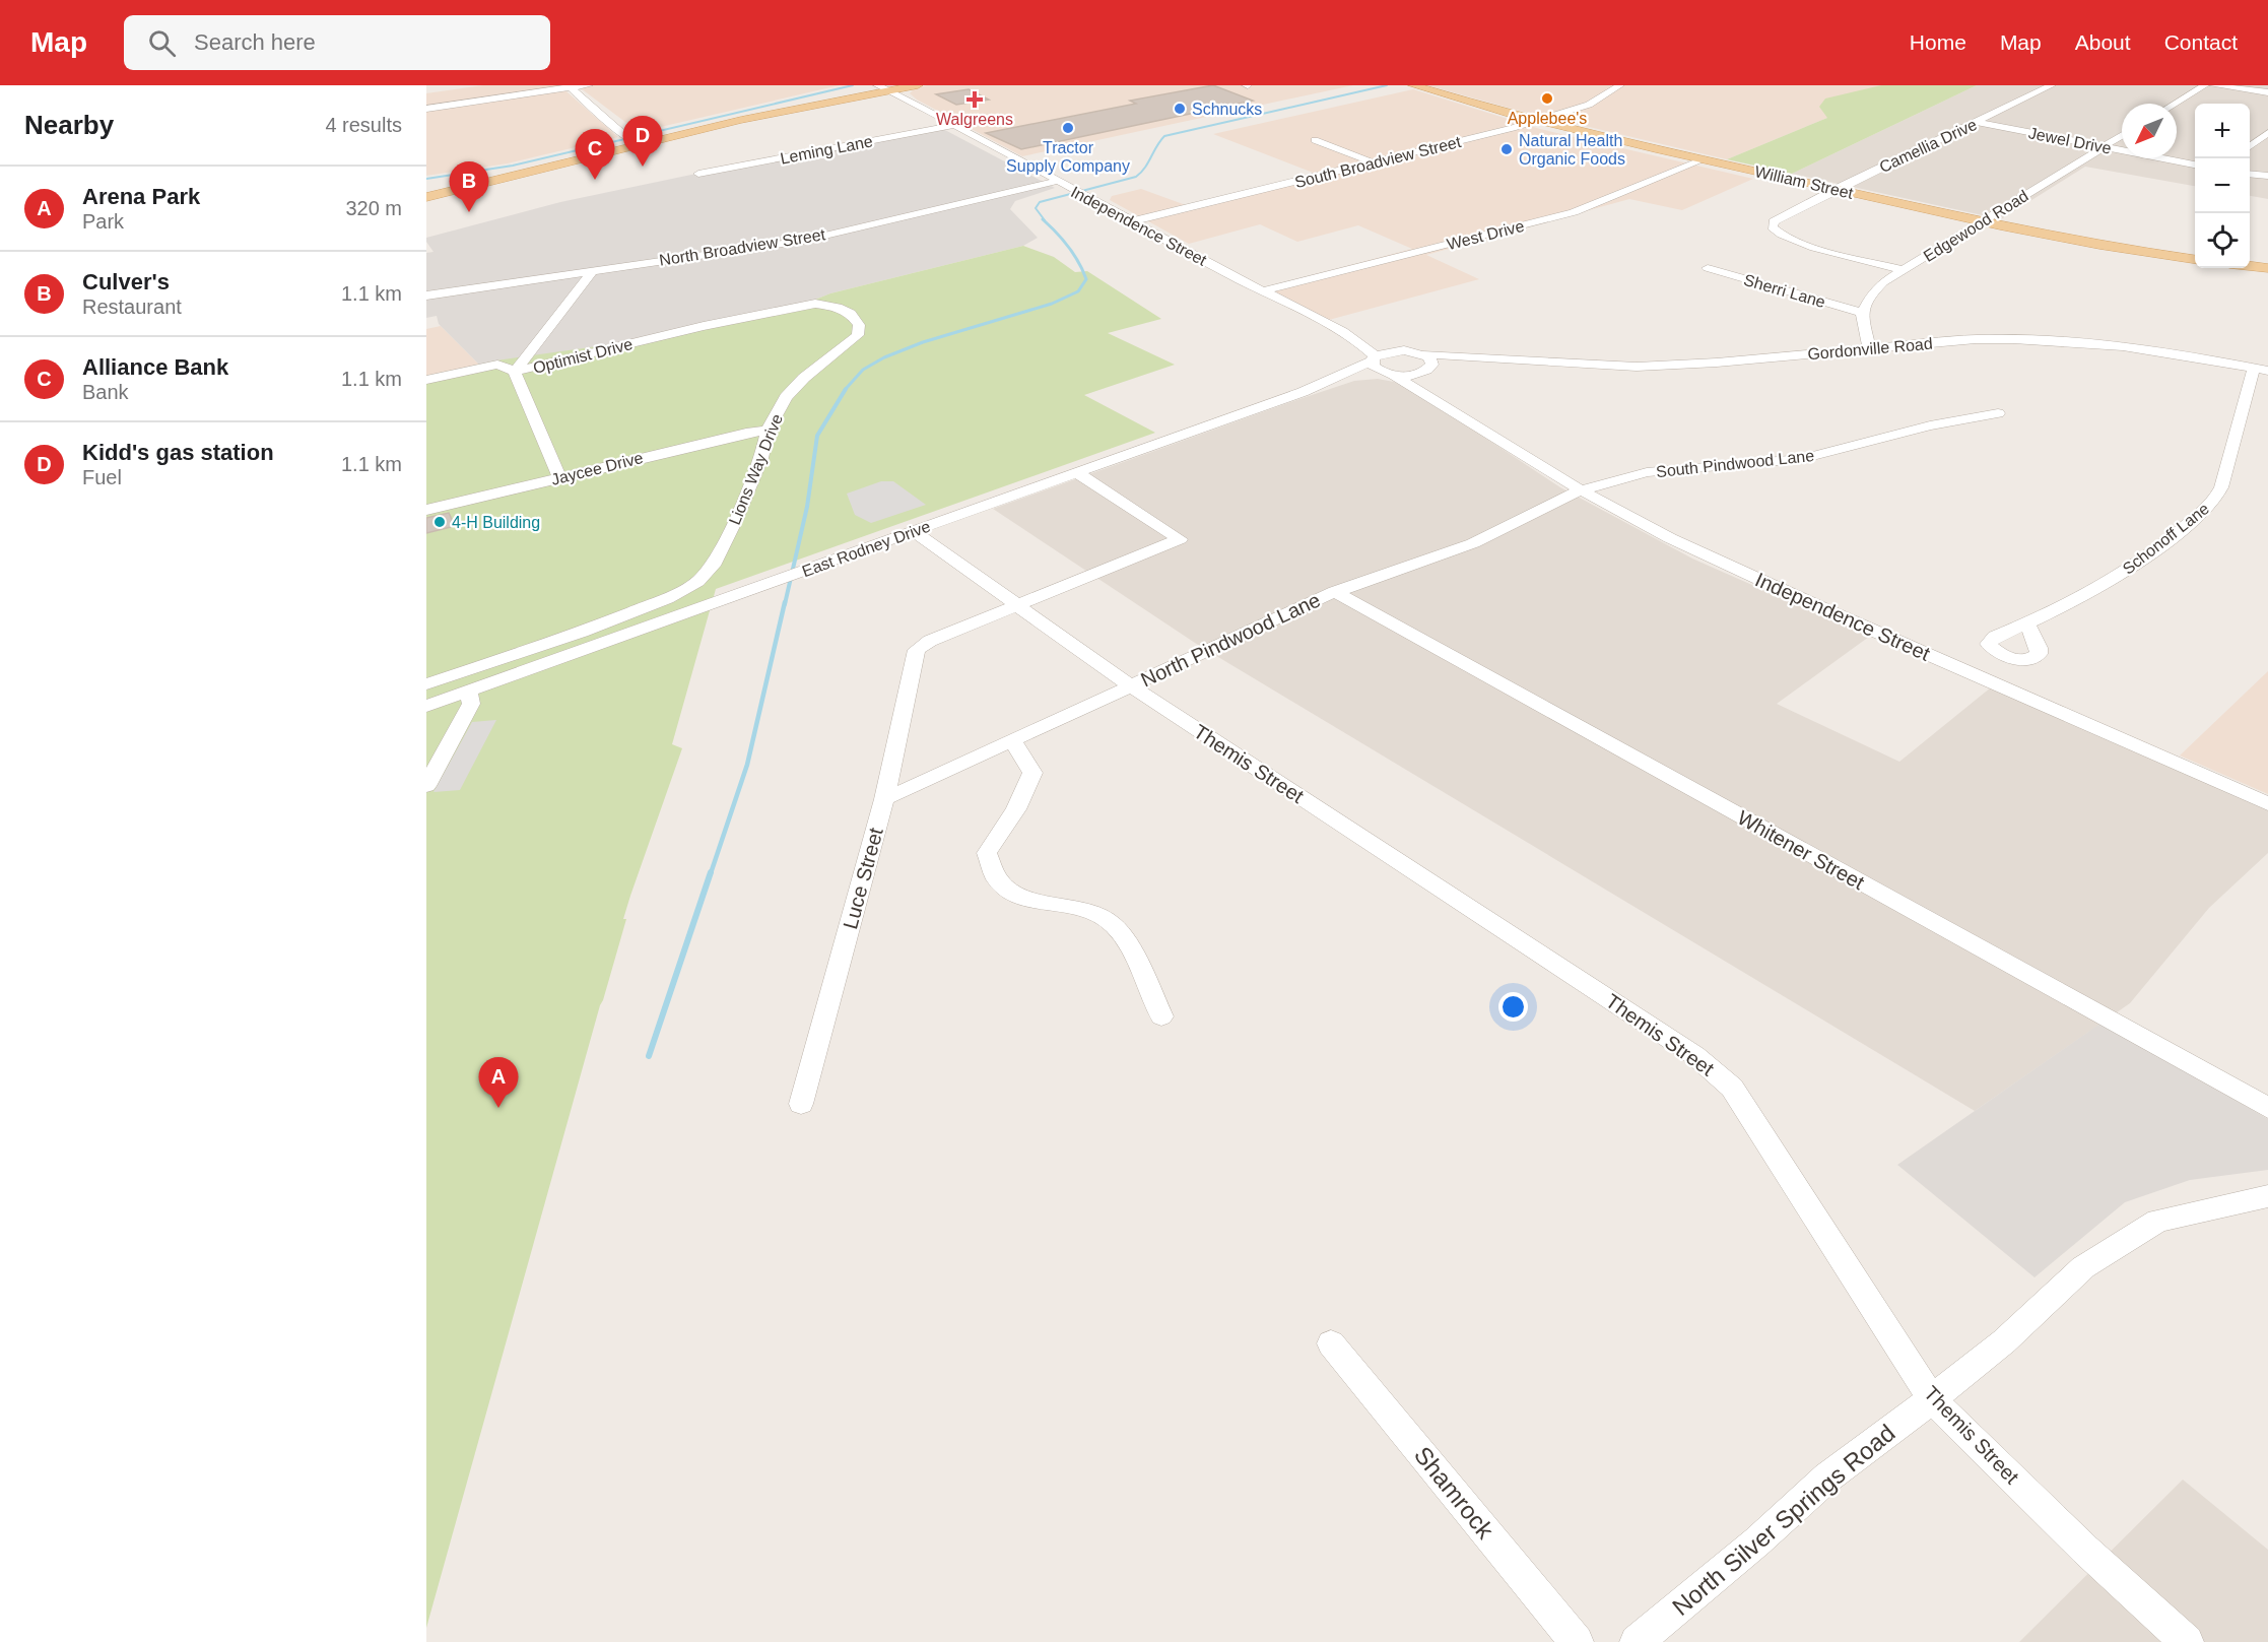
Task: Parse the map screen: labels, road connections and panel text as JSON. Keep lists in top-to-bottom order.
{
  "streets": {
    "main road": ["William Street"],
    "street": [
      "Jewel Drive",
      "Camellia Drive",
      "Leming Lane",
      "South Broadview Street",
      "Independence Street",
      "Edgewood Road",
      "West Drive",
      "North Broadview Street",
      "Sherri Lane",
      "Gordonville Road",
      "Optimist Drive",
      "South Pindwood Lane",
      "Jaycee Drive",
      "Lions Way Drive",
      "Schonoff Lane",
      "East Rodney Drive",
      "North Pindwood Lane",
      "Themis Street",
      "Whitener Street",
      "Luce Street",
      "Shamrock",
      "North Silver Springs Road"
    ]
  },
  "crossings": [
    ["Jewel Drive", "Camellia Drive"],
    ["Jewel Drive", "Edgewood Road"],
    ["Camellia Drive", "William Street"],
    ["Camellia Drive", "Edgewood Road"],
    ["Leming Lane", "Independence Street"],
    ["South Broadview Street", "William Street"],
    ["South Broadview Street", "Independence Street"],
    ["William Street", "Edgewood Road"],
    ["William Street", "West Drive"],
    ["Independence Street", "West Drive"],
    ["Independence Street", "North Broadview Street"],
    ["Independence Street", "Gordonville Road"],
    ["Independence Street", "South Pindwood Lane"],
    ["Independence Street", "East Rodney Drive"],
    ["Independence Street", "North Pindwood Lane"],
    ["Edgewood Road", "Sherri Lane"],
    ["Gordonville Road", "Schonoff Lane"],
    ["Gordonville Road", "East Rodney Drive"],
    ["Optimist Drive", "Lions Way Drive"],
    ["South Pindwood Lane", "North Pindwood Lane"],
    ["Jaycee Drive", "Lions Way Drive"],
    ["East Rodney Drive", "Themis Street"],
    ["North Pindwood Lane", "Themis Street"],
    ["North Pindwood Lane", "Whitener Street"],
    ["North Pindwood Lane", "Luce Street"],
    ["Themis Street", "Luce Street"],
    ["Themis Street", "North Silver Springs Road"]
  ],
  "places": {
    "other": [
      "Applebee's",
      "Schnucks",
      "Tractor Supply Company",
      "Natural Health Organic Foods",
      "4-H Building"
    ],
    "health": ["Walgreens"]
  },
  "north": "bottom left",
  "page": {
    "header": "Map",
    "search": "Search here",
    "nav": [
      "Home",
      "Map",
      "About",
      "Contact"
    ],
    "heading": ["Nearby", "4 results"],
    "map_buttons": ["+", "−"],
    "pins": [
      "D",
      "C",
      "B",
      "A"
    ],
    "list": [
      {
        "mark": "A",
        "name": "Arena Park",
        "note": "Park",
        "value": "320 m"
      },
      {
        "mark": "B",
        "name": "Culver's",
        "note": "Restaurant",
        "value": "1.1 km"
      },
      {
        "mark": "C",
        "name": "Alliance Bank",
        "note": "Bank",
        "value": "1.1 km"
      },
      {
        "mark": "D",
        "name": "Kidd's gas station",
        "note": "Fuel",
        "value": "1.1 km"
      }
    ]
  }
}
